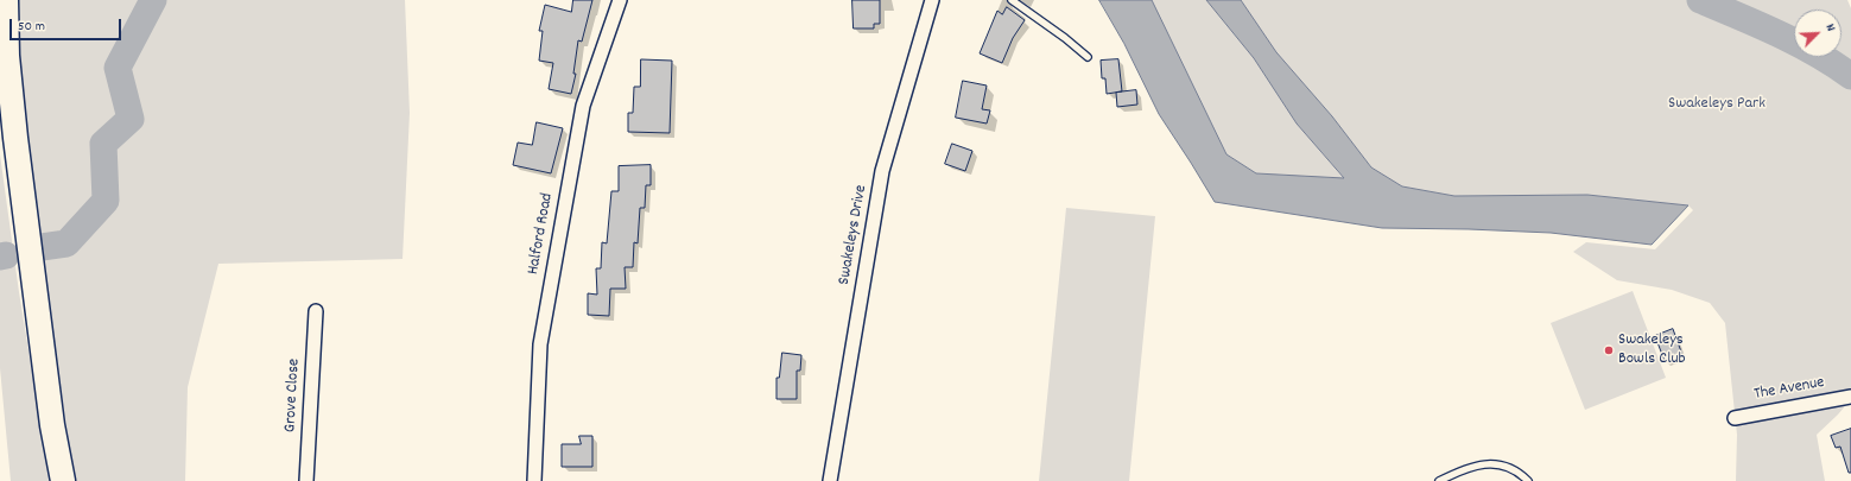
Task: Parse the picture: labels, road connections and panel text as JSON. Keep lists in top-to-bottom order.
{
  "streets": {
    "street": [
      "Halford Road",
      "Swakeleys Drive",
      "The Avenue",
      "Grove Close"
    ]
  },
  "parks": ["Swakeleys Park"],
  "places": ["Swakeleys Bowls Club"],
  "scale_bar": "50 m",
  "north": "top right"
}
